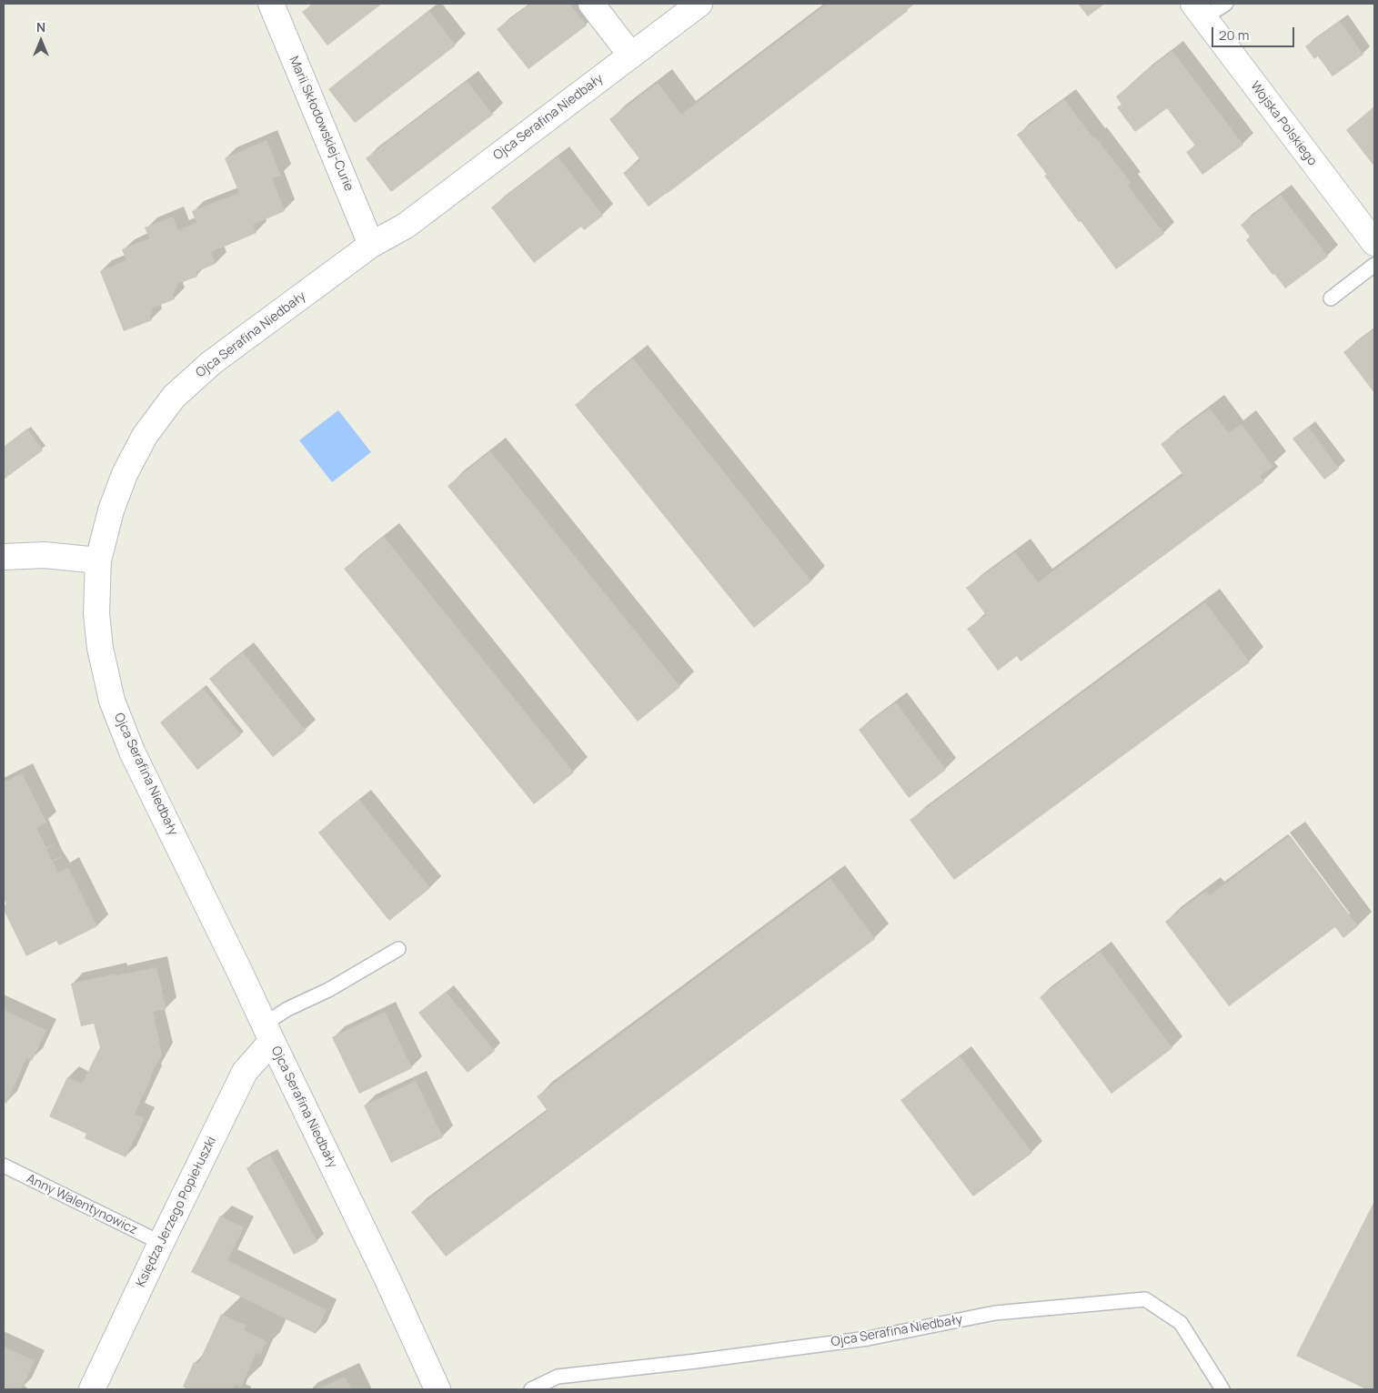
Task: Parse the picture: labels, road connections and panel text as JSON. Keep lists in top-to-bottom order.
{
  "streets": {
    "street": [
      "Ojca Serafina Niedbały",
      "Marii Skłodowskiej-Curie",
      "Wojska Polskiego",
      "Księdza Jerzego Popiełuszki"
    ],
    "lane": ["Anny Walentynowicz"]
  },
  "crossings": [
    ["Ojca Serafina Niedbały", "Marii Skłodowskiej-Curie"],
    ["Ojca Serafina Niedbały", "Księdza Jerzego Popiełuszki"],
    ["Anny Walentynowicz", "Księdza Jerzego Popiełuszki"]
  ],
  "scale_bar": "20 m",
  "north": "top"
}
